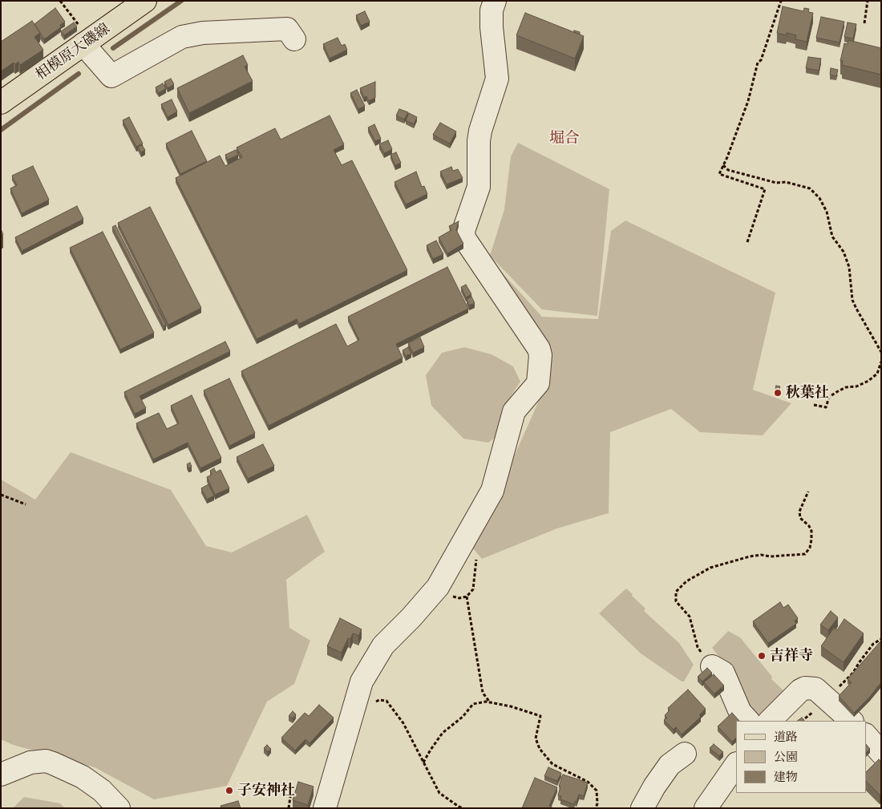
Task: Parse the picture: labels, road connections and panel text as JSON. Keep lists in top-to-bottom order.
{
  "streets": {
    "main road": ["相模原大磯線"]
  },
  "districts": ["堀合"],
  "places": ["秋葉社", "吉祥寺", "子安神社"],
  "legend": ["道路", "公園", "建物"]
}
